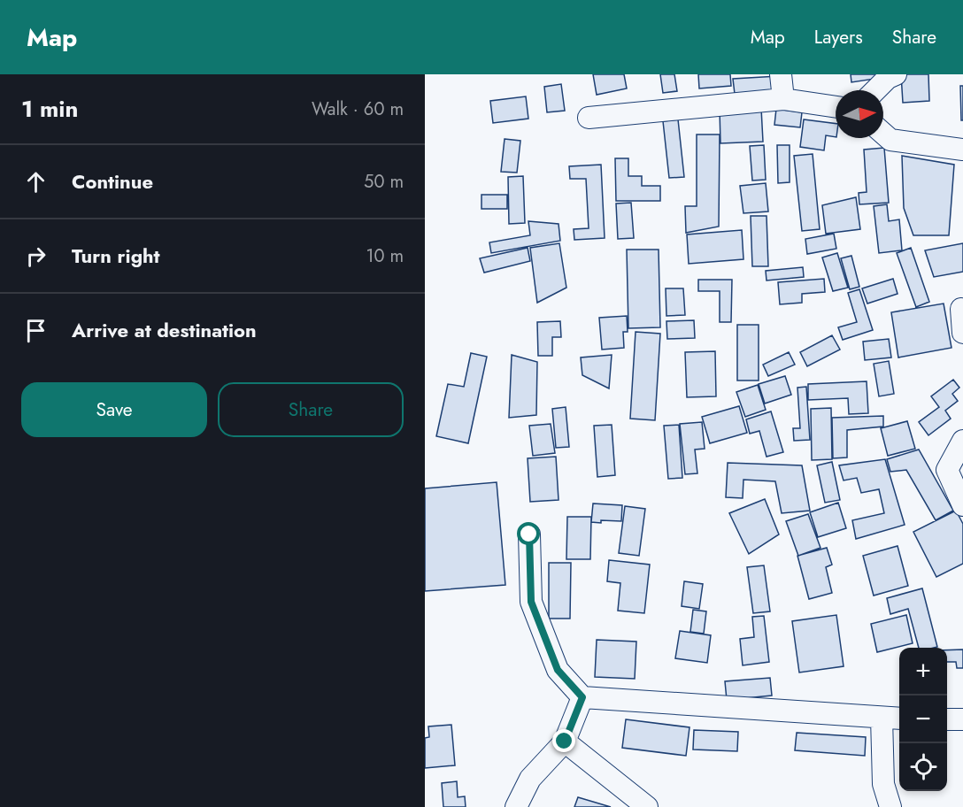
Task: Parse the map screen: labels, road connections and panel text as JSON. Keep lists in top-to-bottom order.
{
  "north": "right",
  "page": {
    "header": "Map",
    "nav": ["Map", "Layers", "Share"],
    "heading": ["1 min", "Walk · 60 m"],
    "list": [
      ["Continue", "50 m"],
      ["Turn right", "10 m"],
      "Arrive at destination"
    ],
    "buttons": ["Save", "Share"],
    "map_buttons": ["+", "−"]
  }
}
